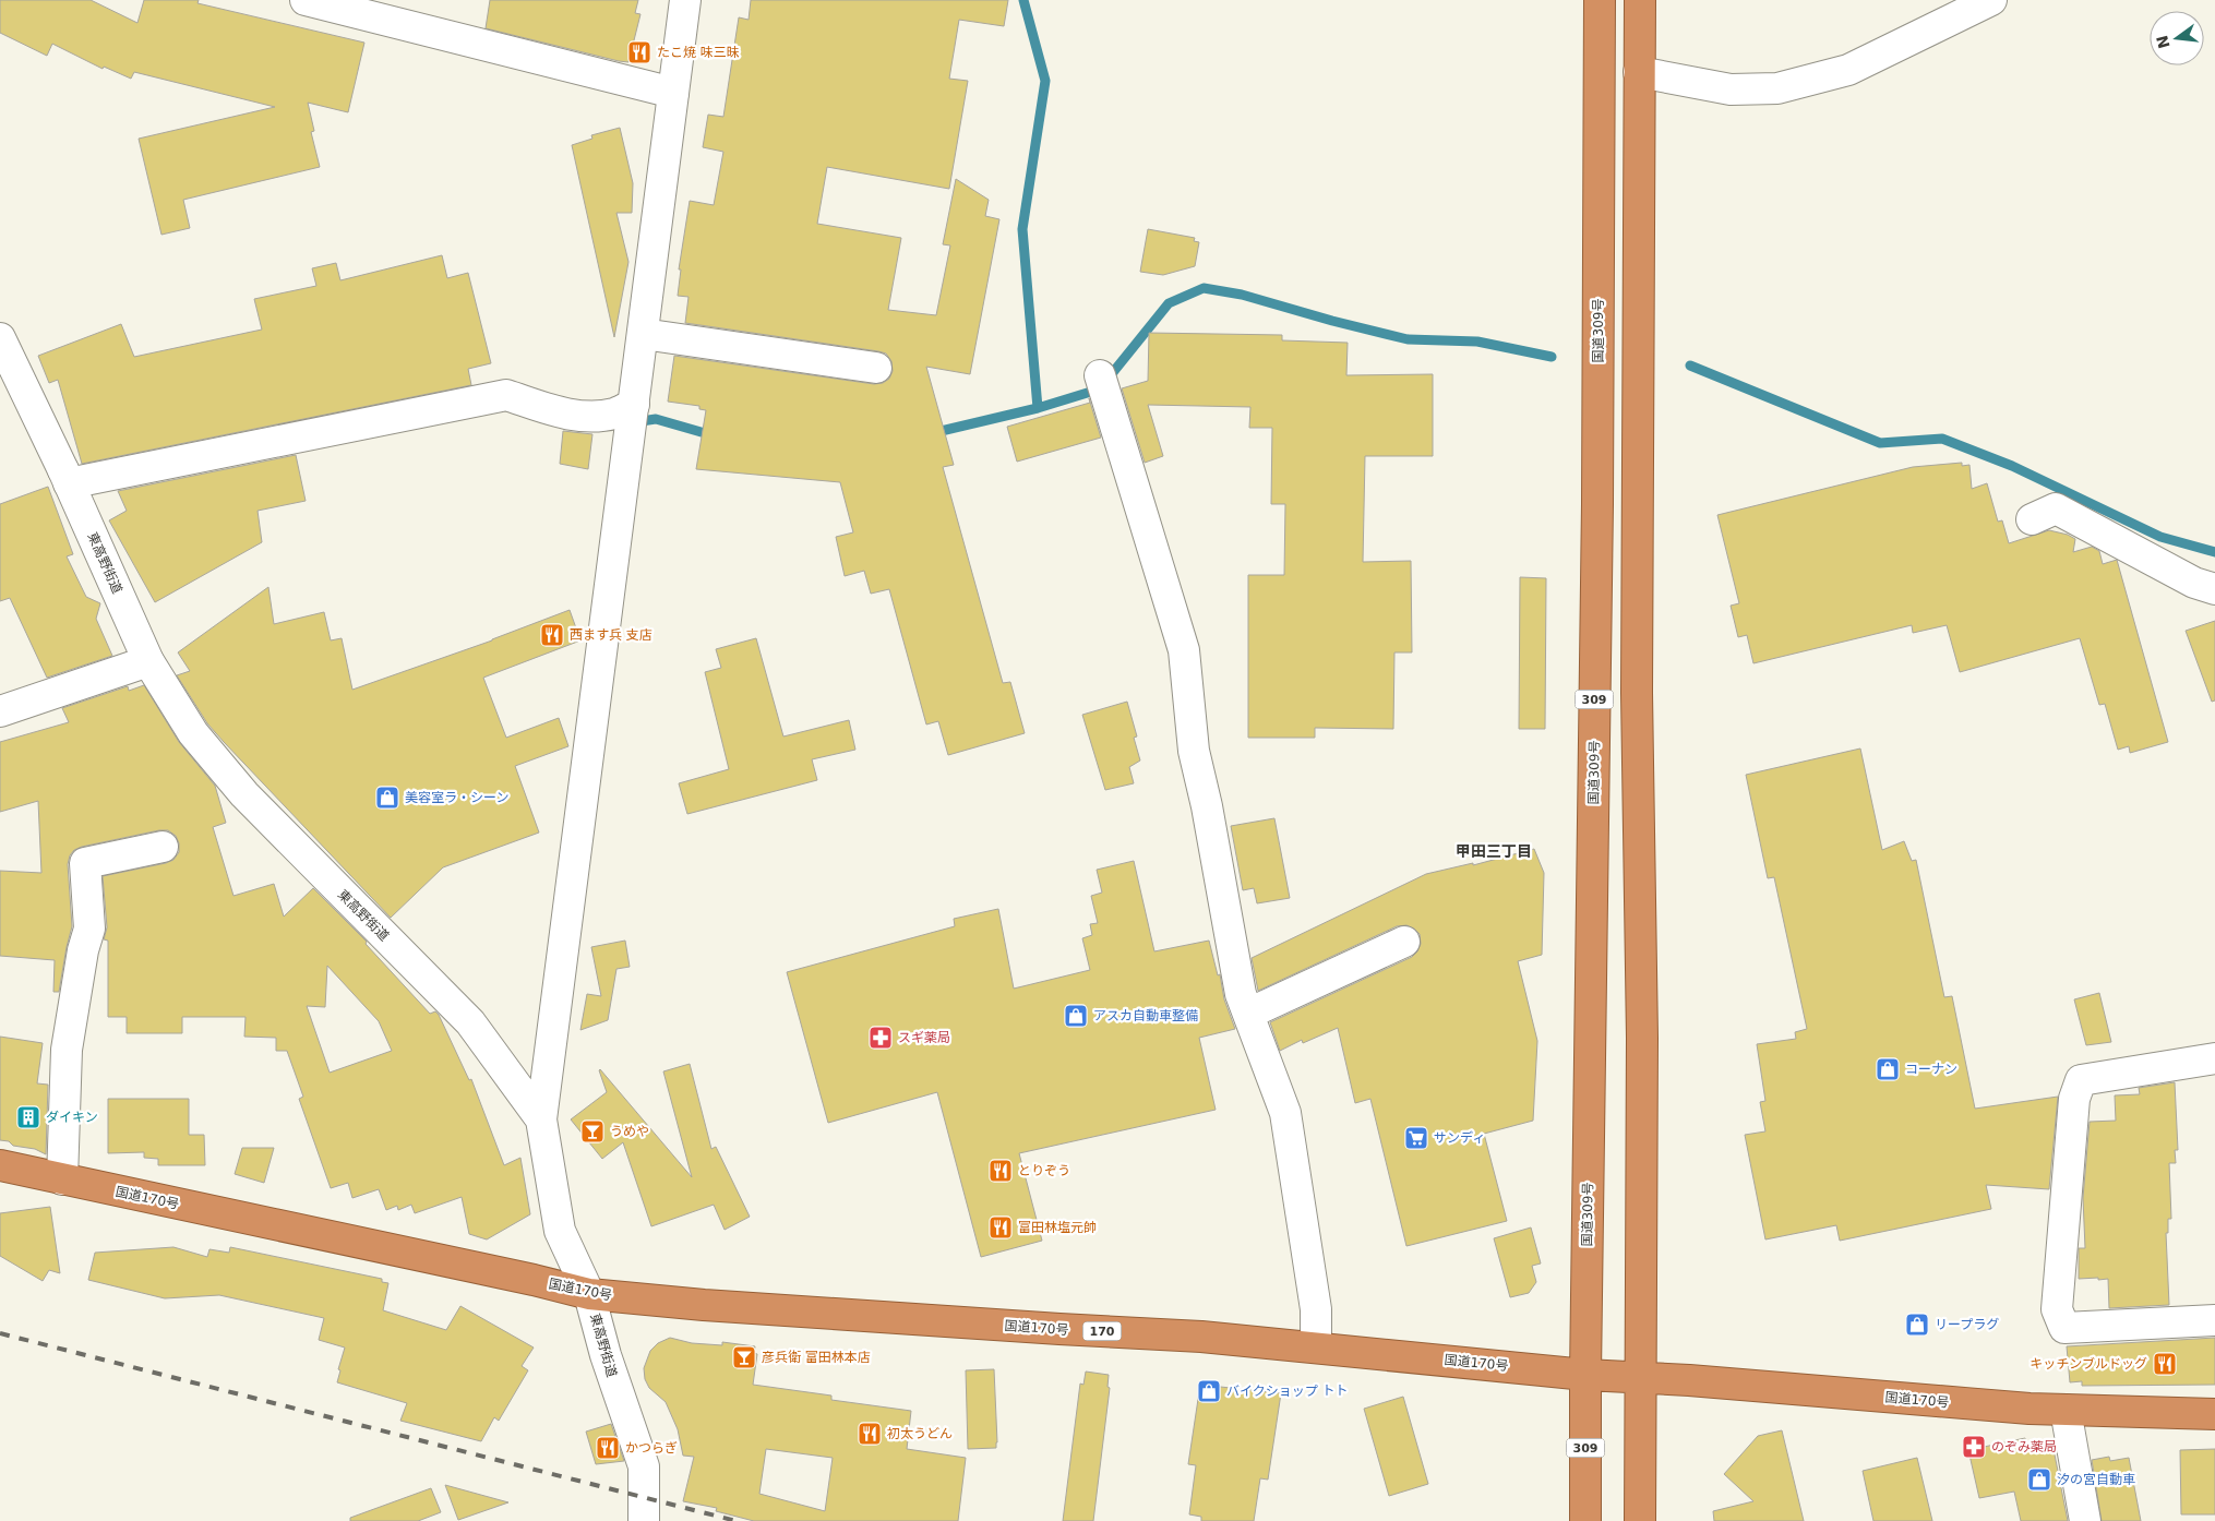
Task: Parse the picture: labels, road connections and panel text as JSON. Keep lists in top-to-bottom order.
{
  "streets": {
    "highway": [
      "国道309号",
      "309",
      "国道170号",
      "170"
    ],
    "street": ["東高野街道"]
  },
  "crossings": [
    ["国道309号", "国道170号"],
    ["東高野街道", "国道170号"]
  ],
  "districts": ["甲田三丁目"],
  "places": {
    "restaurant": [
      "たこ焼 味三昧",
      "西ます兵 支店",
      "とりぞう",
      "富田林塩元帥",
      "キッチンブルドッグ",
      "初太うどん",
      "かつらぎ"
    ],
    "shop": [
      "美容室ラ・シーン",
      "アスカ自動車整備",
      "コーナン",
      "リープラグ",
      "バイクショップ トト",
      "汐の宮自動車"
    ],
    "pharmacy": ["スギ薬局", "のぞみ薬局"],
    "building": ["ダイキン"],
    "bar": ["うめや", "彦兵衛 富田林本店"],
    "supermarket": ["サンディ"]
  },
  "north": "left"
}
